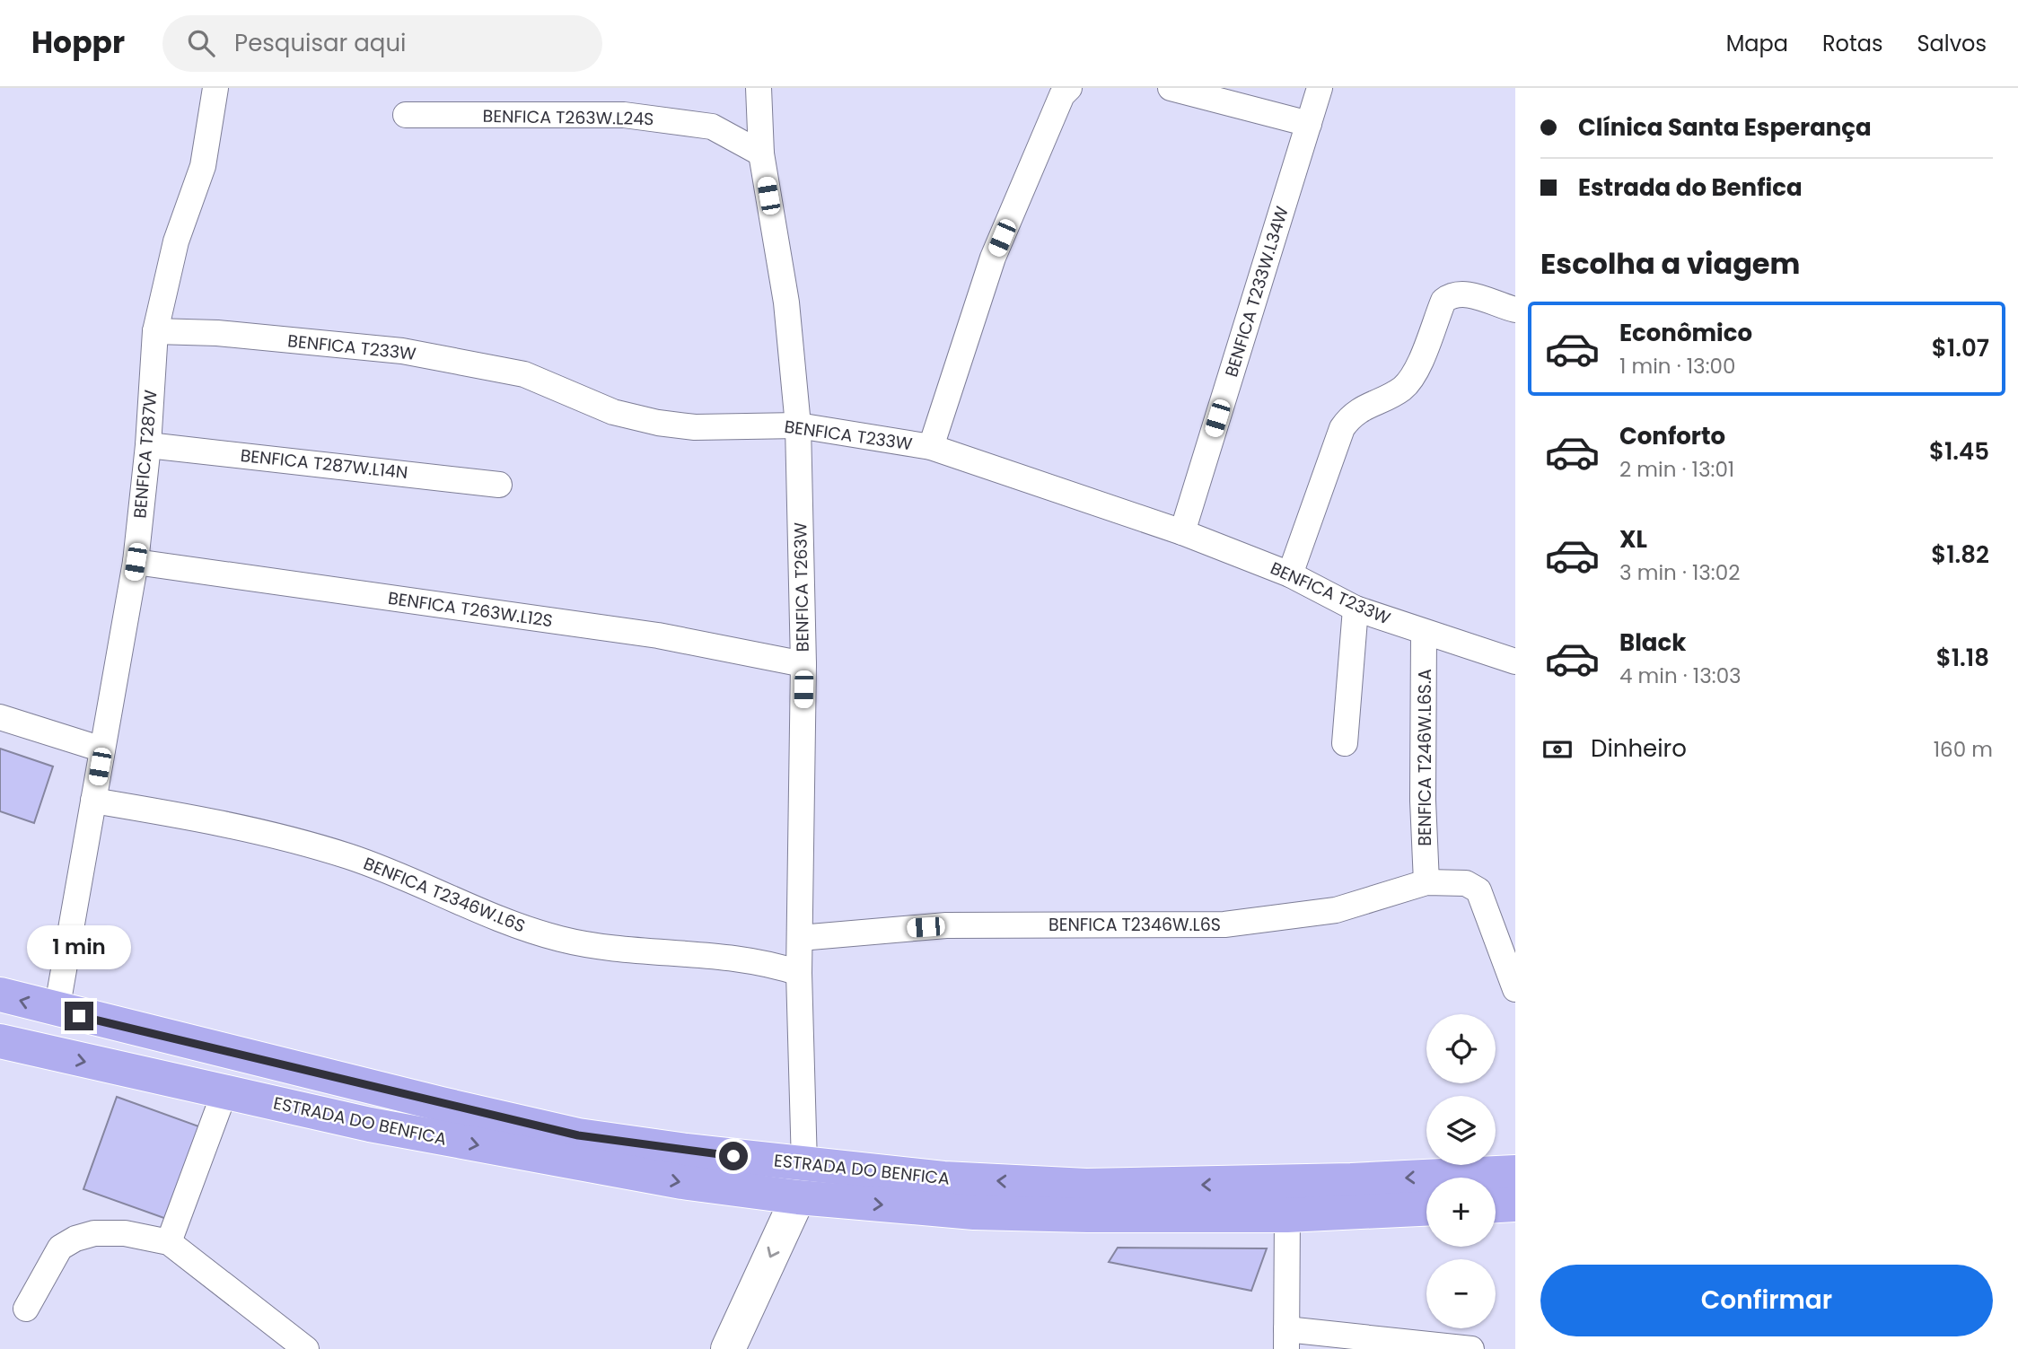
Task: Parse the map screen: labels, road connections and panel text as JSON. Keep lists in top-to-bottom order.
{
  "streets": {
    "highway": ["ESTRADA DO BENFICA"],
    "street": [
      "BENFICA T263W.L24S",
      "BENFICA T233W.L34W",
      "BENFICA T233W",
      "BENFICA T287W",
      "BENFICA T287W.L14N",
      "BENFICA T263W",
      "BENFICA T263W.L12S",
      "BENFICA T246W.L6S.A",
      "BENFICA T2346W.L6S"
    ]
  },
  "crossings": [
    ["BENFICA T263W.L24S", "BENFICA T263W"],
    ["BENFICA T233W.L34W", "BENFICA T233W"],
    ["BENFICA T233W", "BENFICA T287W"],
    ["BENFICA T233W", "BENFICA T263W"],
    ["BENFICA T233W", "BENFICA T246W.L6S.A"],
    ["BENFICA T287W", "BENFICA T287W.L14N"],
    ["BENFICA T287W", "BENFICA T263W.L12S"],
    ["BENFICA T287W", "BENFICA T2346W.L6S"],
    ["BENFICA T287W", "ESTRADA DO BENFICA"],
    ["BENFICA T263W", "BENFICA T263W.L12S"],
    ["BENFICA T263W", "BENFICA T2346W.L6S"],
    ["BENFICA T263W", "ESTRADA DO BENFICA"],
    ["BENFICA T246W.L6S.A", "BENFICA T2346W.L6S"]
  ],
  "page": {
    "header": "Hoppr",
    "search": "Pesquisar aqui",
    "nav": ["Mapa", "Rotas", "Salvos"],
    "banner": ["Clínica Santa Esperança", "Estrada do Benfica"],
    "heading": "Escolha a viagem",
    "list": [
      {
        "name": "Econômico",
        "note": "1 min · 13:00",
        "value": "$1.07"
      },
      {
        "name": "Conforto",
        "note": "2 min · 13:01",
        "value": "$1.45"
      },
      {
        "name": "XL",
        "note": "3 min · 13:02",
        "value": "$1.82"
      },
      {
        "name": "Black",
        "note": "4 min · 13:03",
        "value": "$1.18"
      }
    ],
    "pay": ["Dinheiro", "160 m"],
    "bubble": "1 min",
    "map_buttons": ["+", "−"],
    "buttons": "Confirmar"
  }
}
